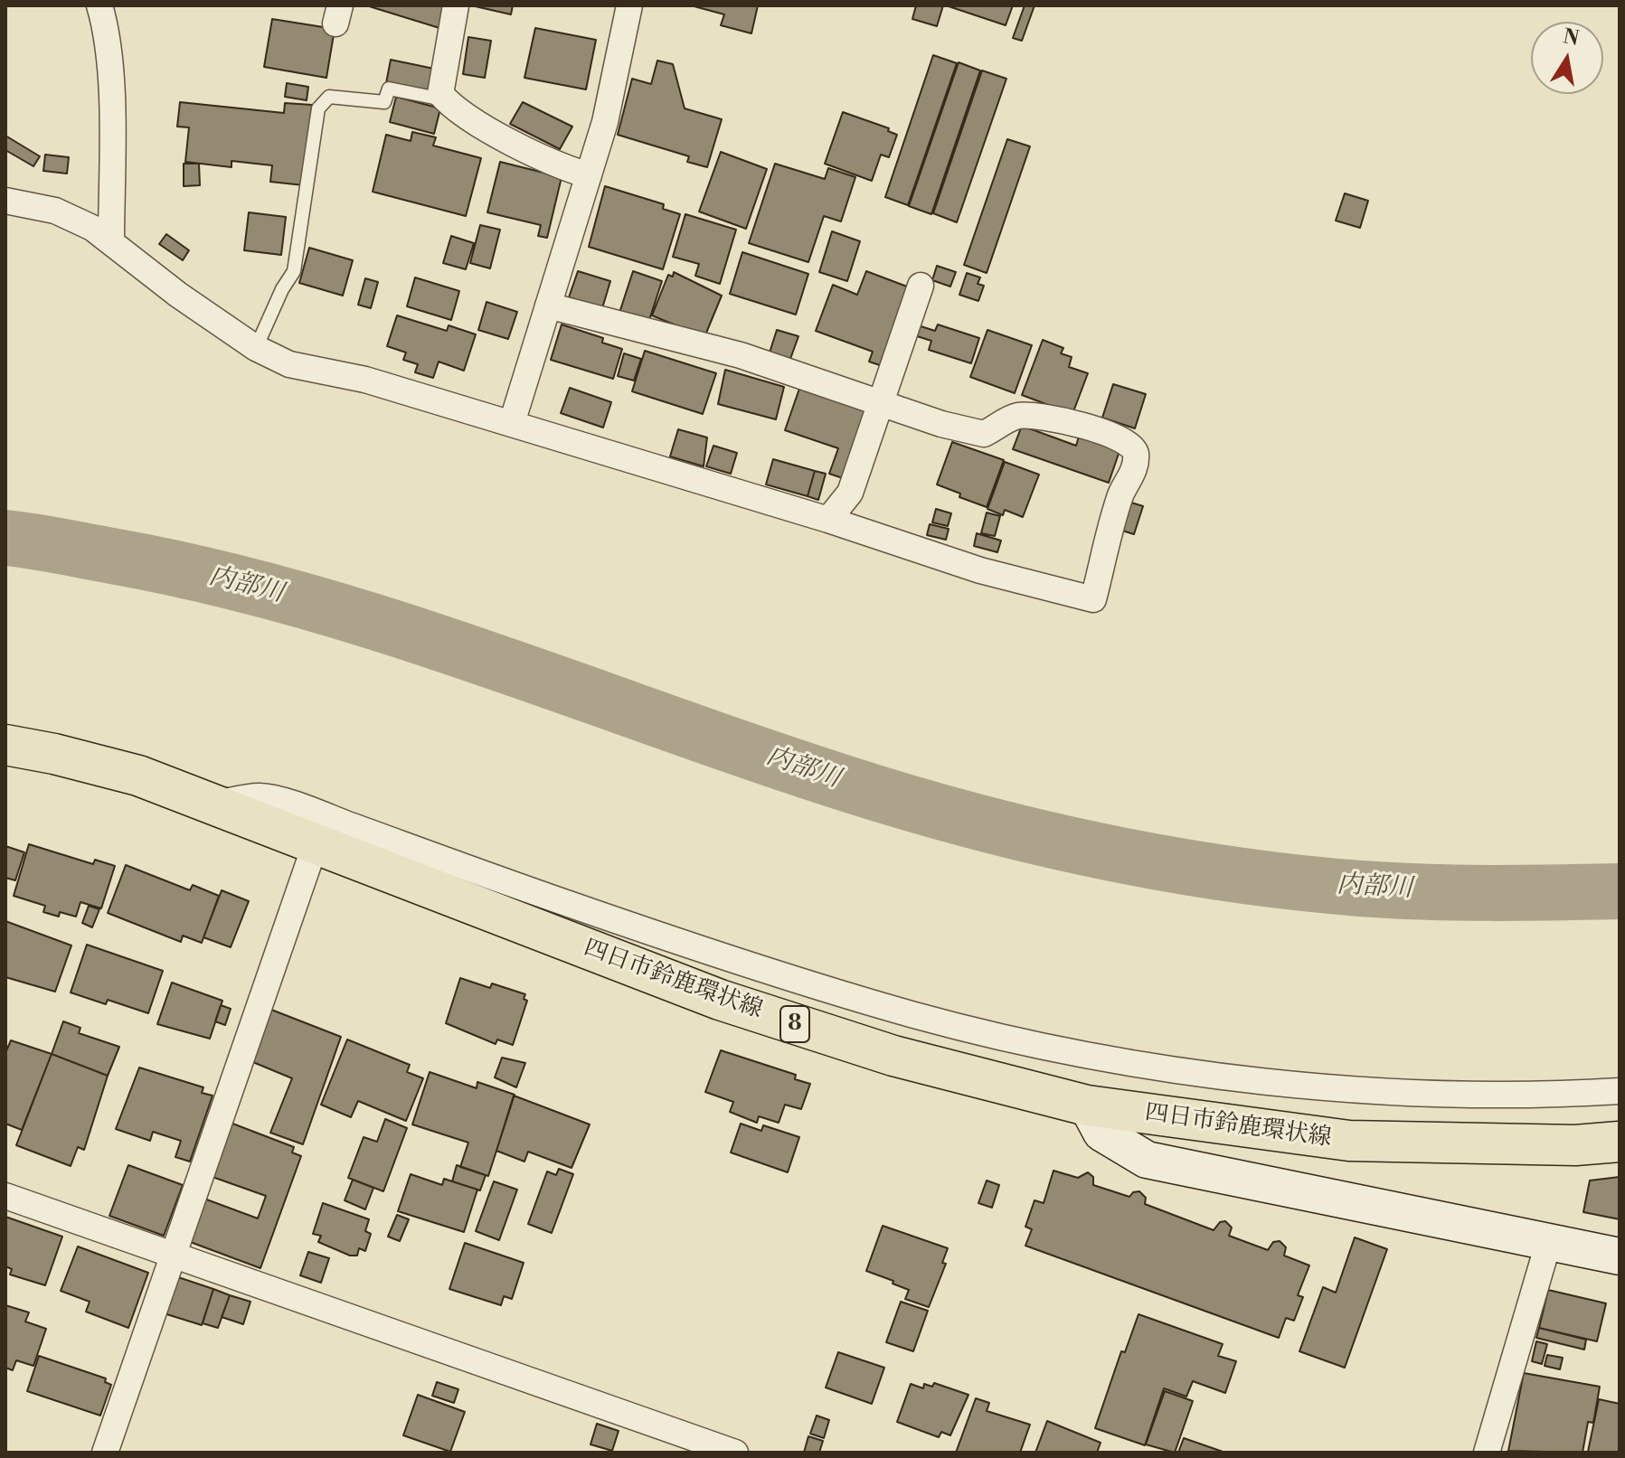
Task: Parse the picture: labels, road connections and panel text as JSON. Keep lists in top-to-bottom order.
{
  "streets": {
    "main road": ["四日市鈴鹿環状線", "8"]
  },
  "water": ["内部川"],
  "north": "top"
}
